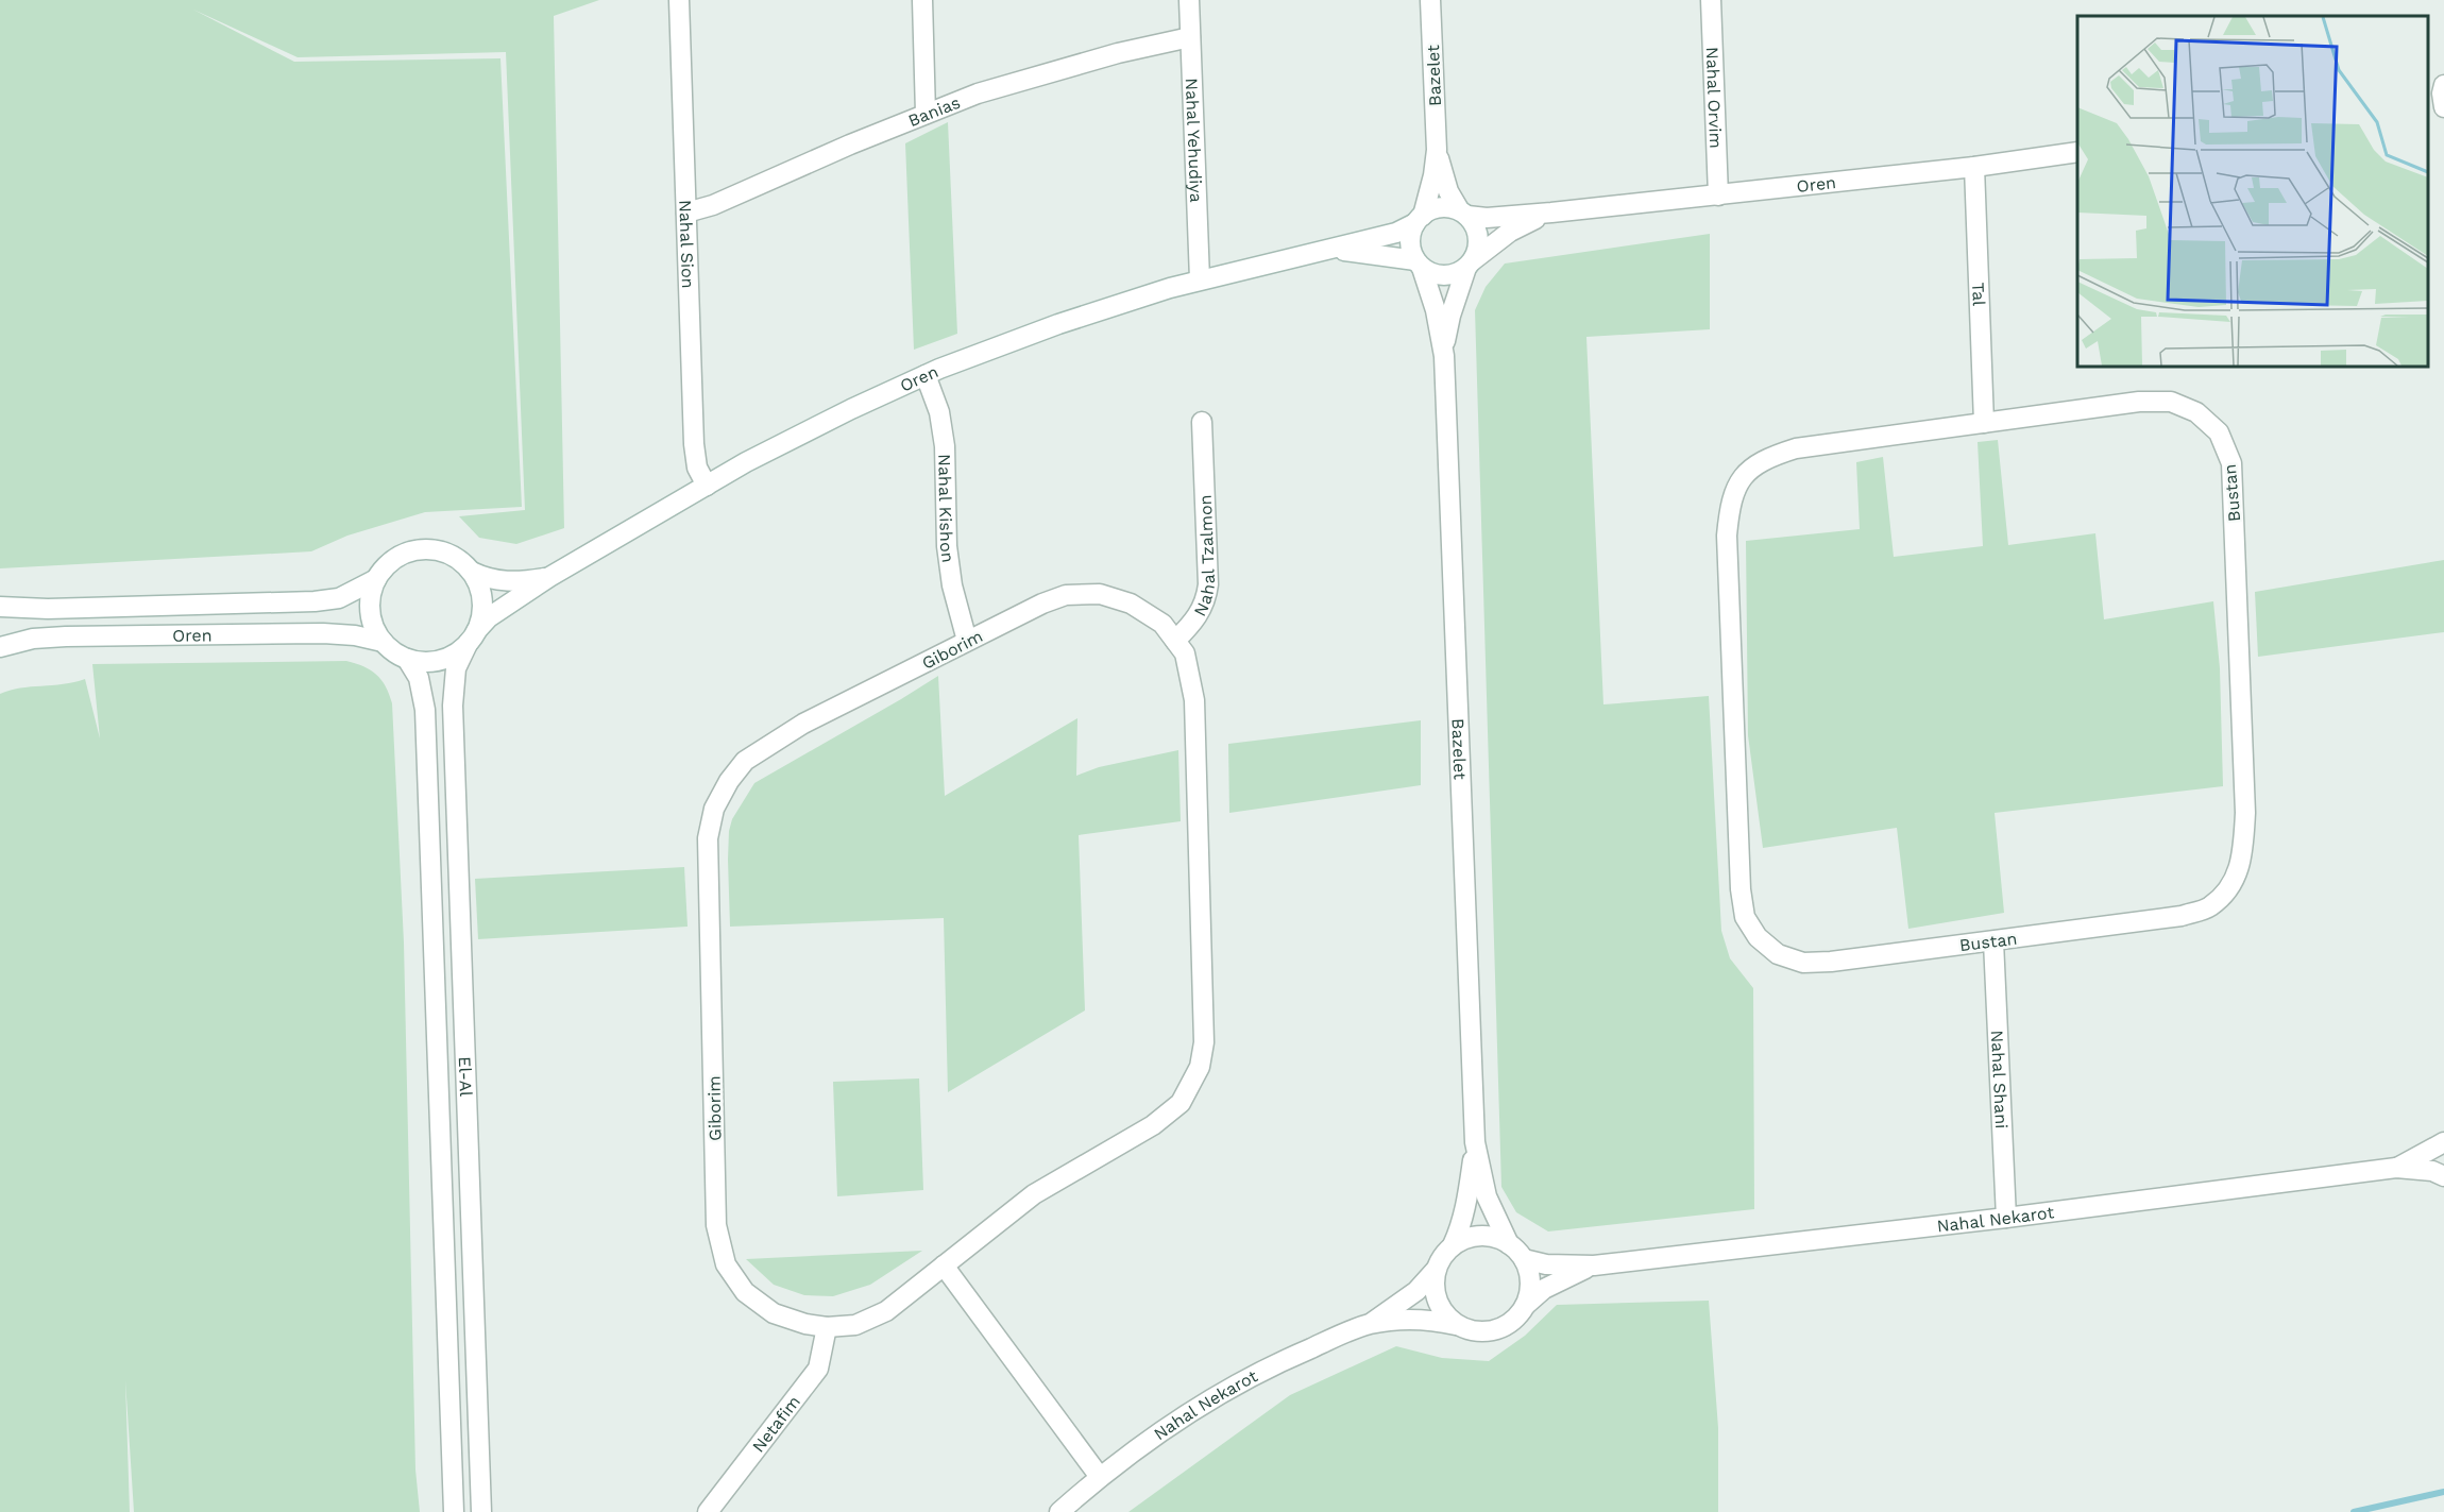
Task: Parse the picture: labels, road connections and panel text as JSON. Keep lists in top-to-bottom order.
{
  "streets": {
    "street": [
      "Bazelet",
      "Nahal Orvim",
      "Banias",
      "Nahal Yehudiya",
      "Oren",
      "Nahal Sion",
      "Tal",
      "Bustan",
      "Nahal Kishon",
      "Nahal Tzalmon",
      "Giborim",
      "El-Al",
      "Nahal Shani",
      "Nahal Nekarot",
      "Netafim"
    ]
  },
  "crossings": [
    ["Bazelet", "Oren"],
    ["Bazelet", "Nahal Nekarot"],
    ["Nahal Orvim", "Oren"],
    ["Banias", "Nahal Yehudiya"],
    ["Banias", "Nahal Sion"],
    ["Nahal Yehudiya", "Oren"],
    ["Oren", "Nahal Sion"],
    ["Oren", "Tal"],
    ["Oren", "Nahal Kishon"],
    ["Oren", "El-Al"],
    ["Tal", "Bustan"],
    ["Bustan", "Nahal Shani"],
    ["Nahal Kishon", "Giborim"],
    ["Nahal Tzalmon", "Giborim"],
    ["Giborim", "Netafim"],
    ["Nahal Shani", "Nahal Nekarot"]
  ]
}
